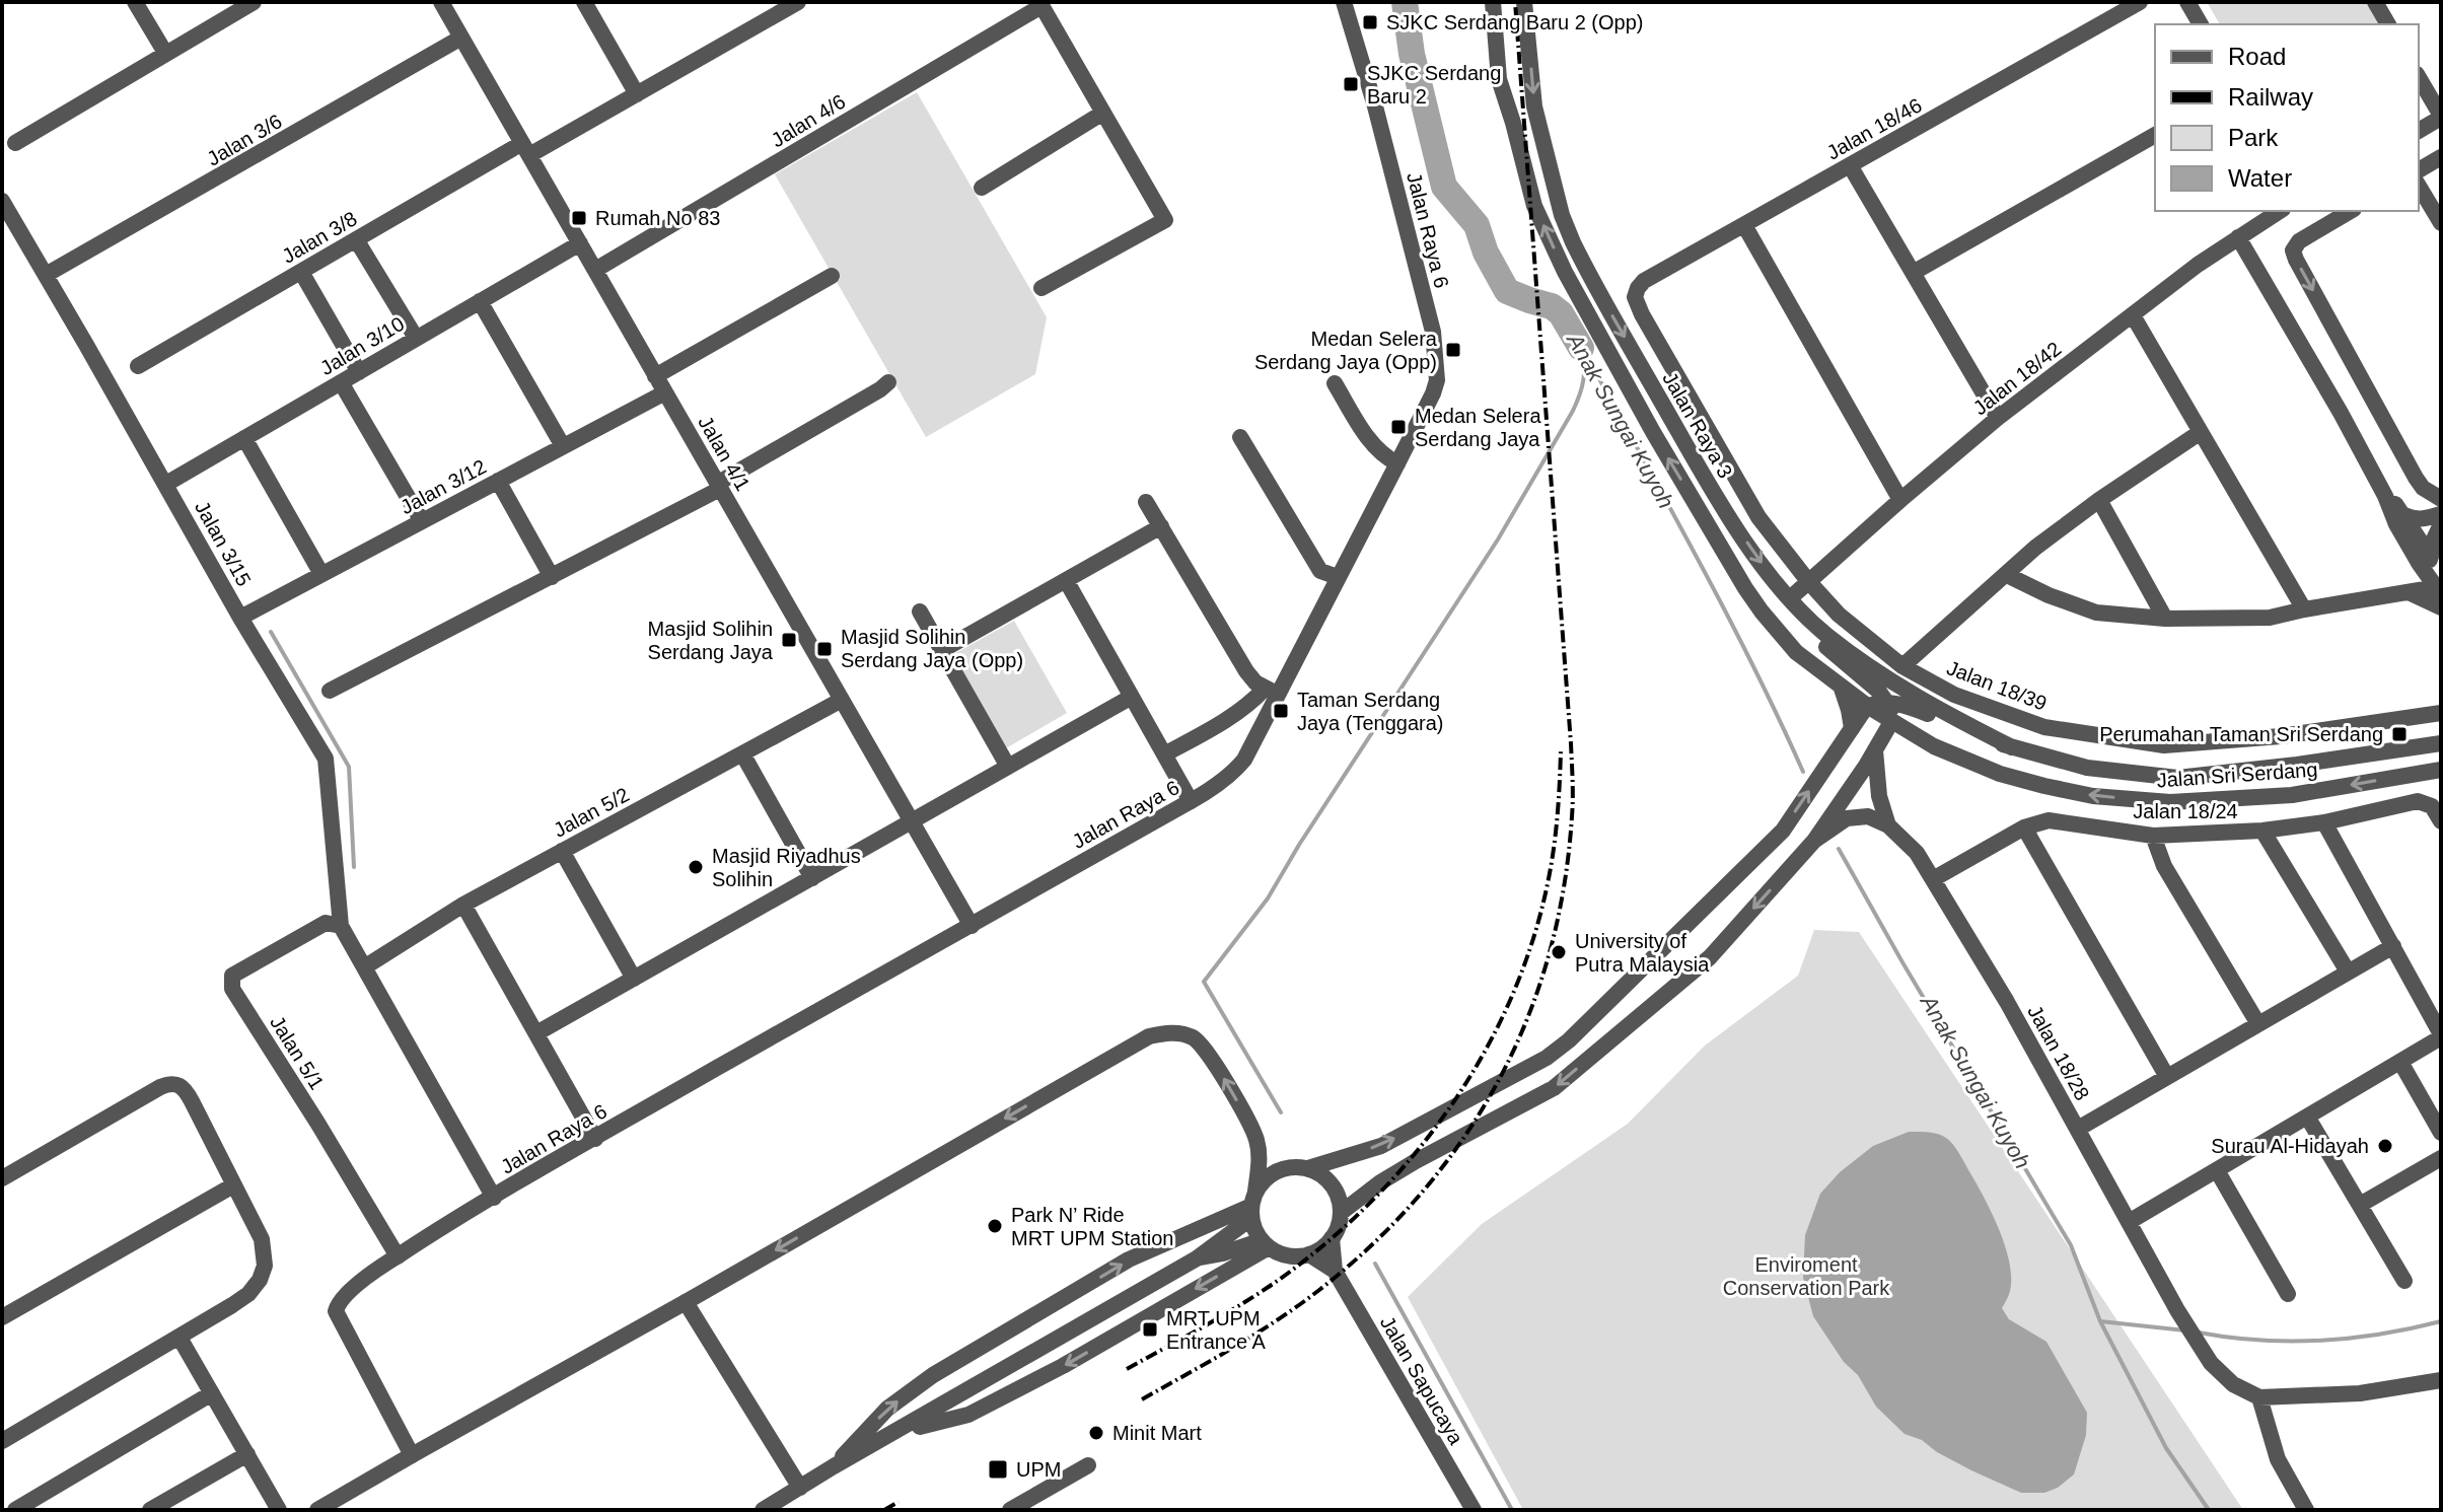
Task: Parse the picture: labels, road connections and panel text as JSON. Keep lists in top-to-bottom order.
{
  "streets": {
    "street": [
      "Jalan 4/6",
      "Jalan 18/46",
      "Jalan 3/6",
      "Jalan Raya 6",
      "Jalan 3/8",
      "Jalan 3/10",
      "Jalan 18/42",
      "Jalan Raya 3",
      "Jalan 4/1",
      "Jalan 3/12",
      "Jalan 3/15",
      "Jalan 18/39",
      "Jalan Sri Serdang",
      "Jalan 18/24",
      "Jalan 5/2",
      "Jalan 5/1",
      "Jalan 18/28",
      "Jalan Sapucaya"
    ]
  },
  "crossings": [
    ["Jalan 4/6", "Jalan 4/1"],
    ["Jalan 18/46", "Jalan 18/39"],
    ["Jalan 3/6", "Jalan 4/1"],
    ["Jalan 3/6", "Jalan 3/15"],
    ["Jalan Raya 6", "Jalan 4/1"],
    ["Jalan Raya 6", "Jalan 5/1"],
    ["Jalan 3/8", "Jalan 4/1"],
    ["Jalan 3/10", "Jalan 4/1"],
    ["Jalan 3/10", "Jalan 3/15"],
    ["Jalan 18/42", "Jalan Raya 3"],
    ["Jalan 18/42", "Jalan 18/39"],
    ["Jalan Raya 3", "Jalan Sri Serdang"],
    ["Jalan 4/1", "Jalan 3/12"],
    ["Jalan 4/1", "Jalan 5/2"],
    ["Jalan 3/12", "Jalan 3/15"],
    ["Jalan 3/15", "Jalan 5/1"],
    ["Jalan 18/24", "Jalan 18/28"]
  ],
  "water": ["Anak Sungai Kuyoh"],
  "parks": ["Enviroment Conservation Park"],
  "places": {
    "transit": [
      "SJKC Serdang Baru 2 (Opp)",
      "SJKC Serdang Baru 2",
      "Rumah No 83",
      "Medan Selera Serdang Jaya (Opp)",
      "Medan Selera Serdang Jaya",
      "Masjid Solihin Serdang Jaya",
      "Masjid Solihin Serdang Jaya (Opp)",
      "Taman Serdang Jaya (Tenggara)",
      "Perumahan Taman Sri Serdang",
      "MRT UPM Entrance A",
      "UPM"
    ],
    "other": [
      "Masjid Riyadhus Solihin",
      "University of Putra Malaysia",
      "Surau Al-Hidayah",
      "Park N’ Ride MRT UPM Station",
      "Minit Mart"
    ]
  },
  "legend": [
    "Road",
    "Railway",
    "Park",
    "Water"
  ]
}
